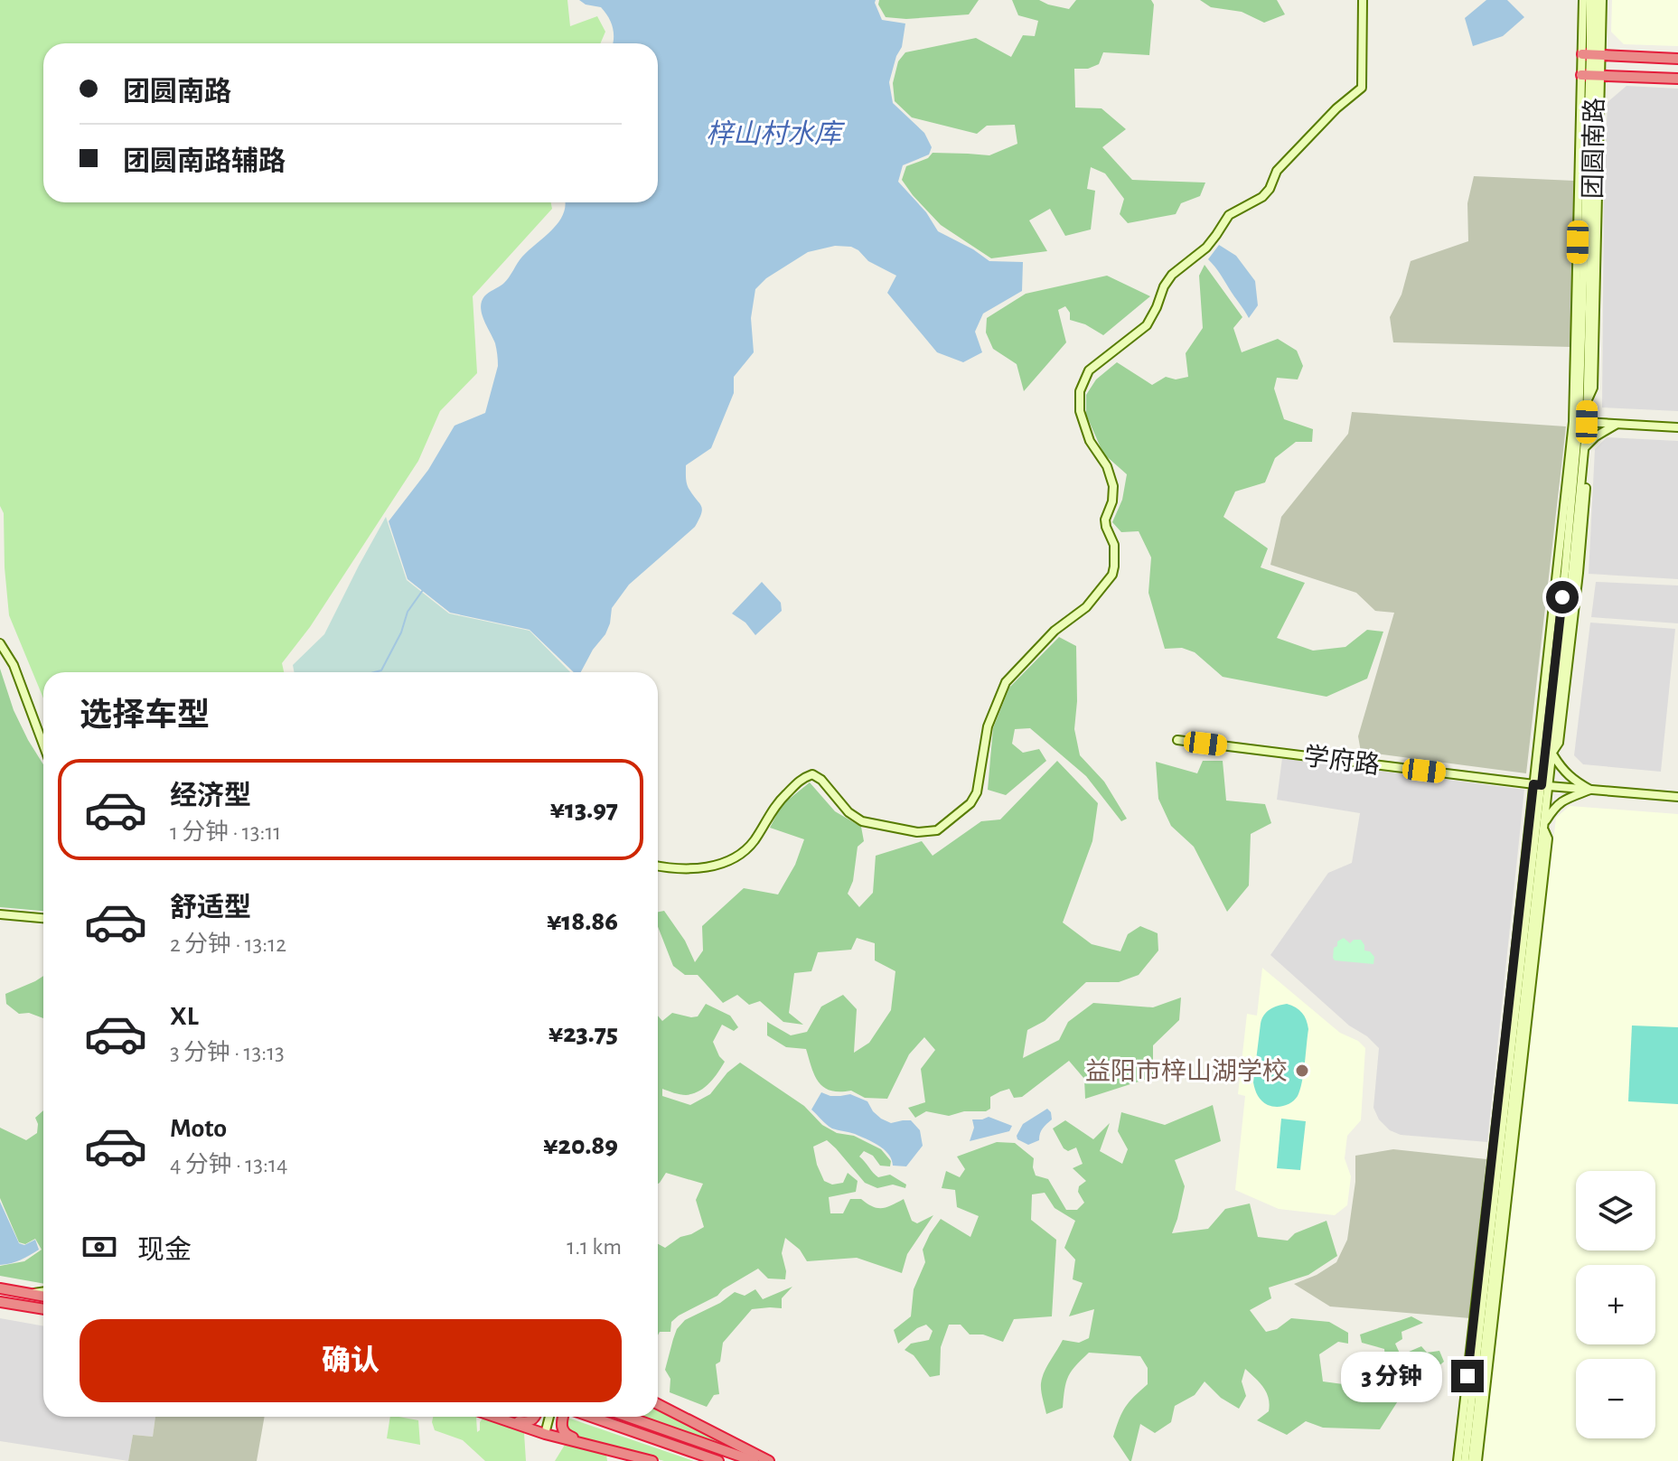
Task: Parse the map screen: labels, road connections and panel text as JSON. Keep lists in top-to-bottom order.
{
  "streets": {
    "street": ["团圆南路", "学府路"]
  },
  "crossings": [
    ["团圆南路", "学府路"]
  ],
  "water": ["梓山村水库"],
  "places": ["益阳市梓山湖学校"],
  "page": {
    "banner": ["团圆南路", "团圆南路辅路"],
    "heading": "选择车型",
    "list": [
      {
        "name": "经济型",
        "note": "1 分钟 · 13:11",
        "value": "¥13.97"
      },
      {
        "name": "舒适型",
        "note": "2 分钟 · 13:12",
        "value": "¥18.86"
      },
      {
        "name": "XL",
        "note": "3 分钟 · 13:13",
        "value": "¥23.75"
      },
      {
        "name": "Moto",
        "note": "4 分钟 · 13:14",
        "value": "¥20.89"
      }
    ],
    "map_buttons": ["+", "−"],
    "pay": ["现金", "1.1 km"],
    "buttons": "确认",
    "bubble": "3 分钟"
  }
}
